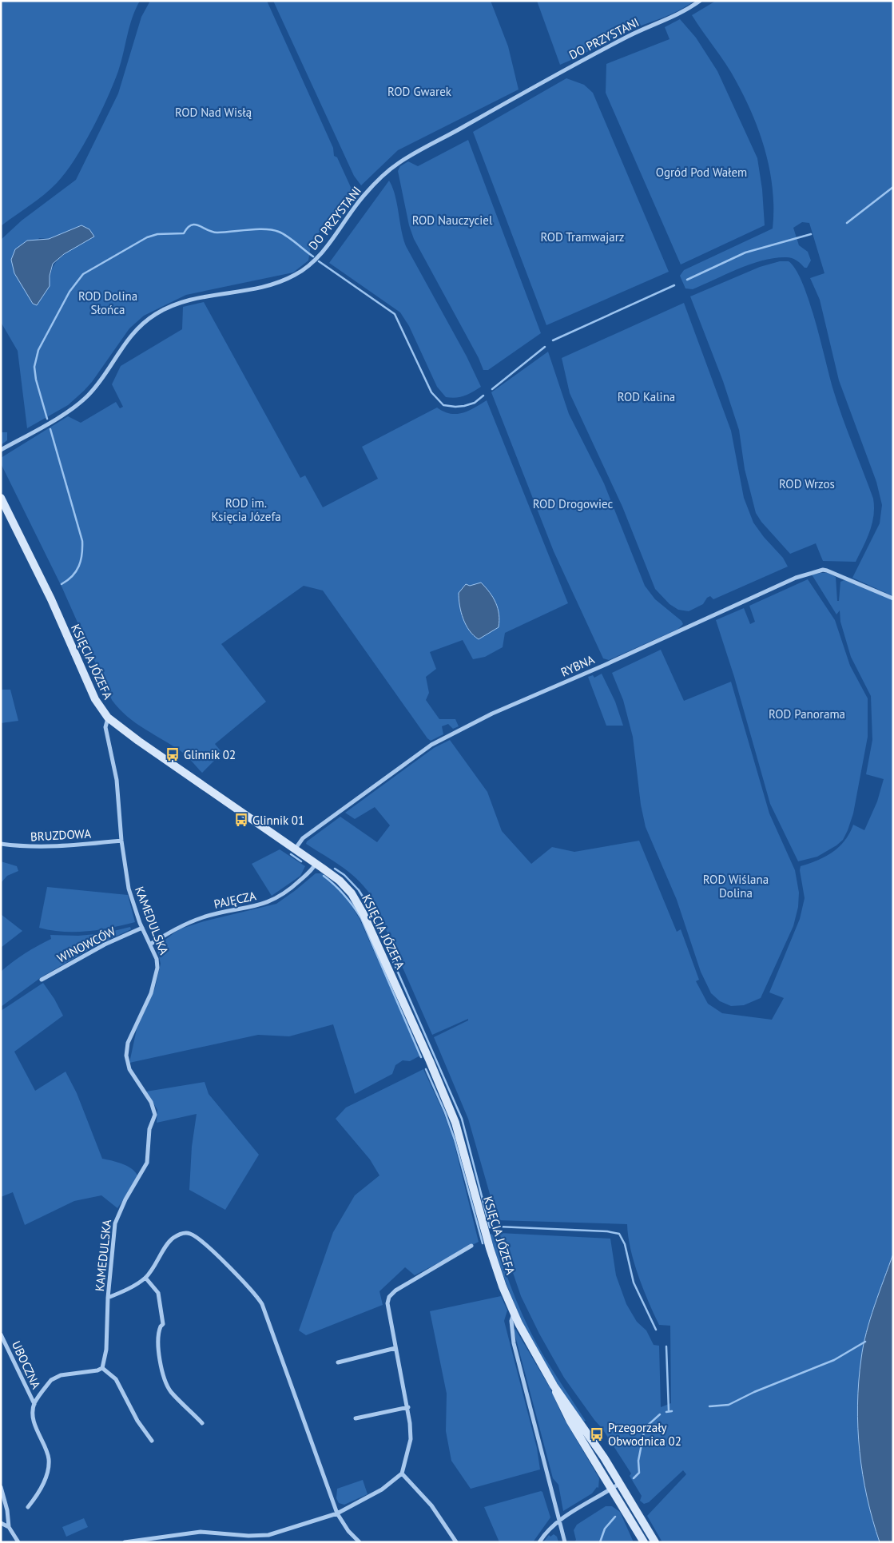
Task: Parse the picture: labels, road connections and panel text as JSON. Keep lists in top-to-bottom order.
{
  "streets": {
    "main road": ["KSIĘCIA JÓZEFA"],
    "street": [
      "DO PRZYSTANI",
      "RYBNA",
      "BRUZDOWA",
      "PAJĘCZA",
      "KAMEDULSKA",
      "WINOWCÓW",
      "UBOCZNA"
    ]
  },
  "crossings": [
    ["KSIĘCIA JÓZEFA", "RYBNA"],
    ["KSIĘCIA JÓZEFA", "PAJĘCZA"],
    ["KSIĘCIA JÓZEFA", "KAMEDULSKA"],
    ["BRUZDOWA", "KAMEDULSKA"],
    ["PAJĘCZA", "KAMEDULSKA"],
    ["KAMEDULSKA", "WINOWCÓW"]
  ],
  "parks": [
    "ROD Gwarek",
    "ROD Nad Wisłą",
    "Ogród Pod Wałem",
    "ROD Nauczyciel",
    "ROD Tramwajarz",
    "ROD Dolina Słońca",
    "ROD Kalina",
    "ROD Wrzos",
    "ROD im. Księcia Józefa",
    "ROD Drogowiec",
    "ROD Panorama",
    "ROD Wiślana Dolina"
  ],
  "places": {
    "bus stop": ["Glinnik 02", "Glinnik 01", "Przegorzały Obwodnica 02"]
  }
}
